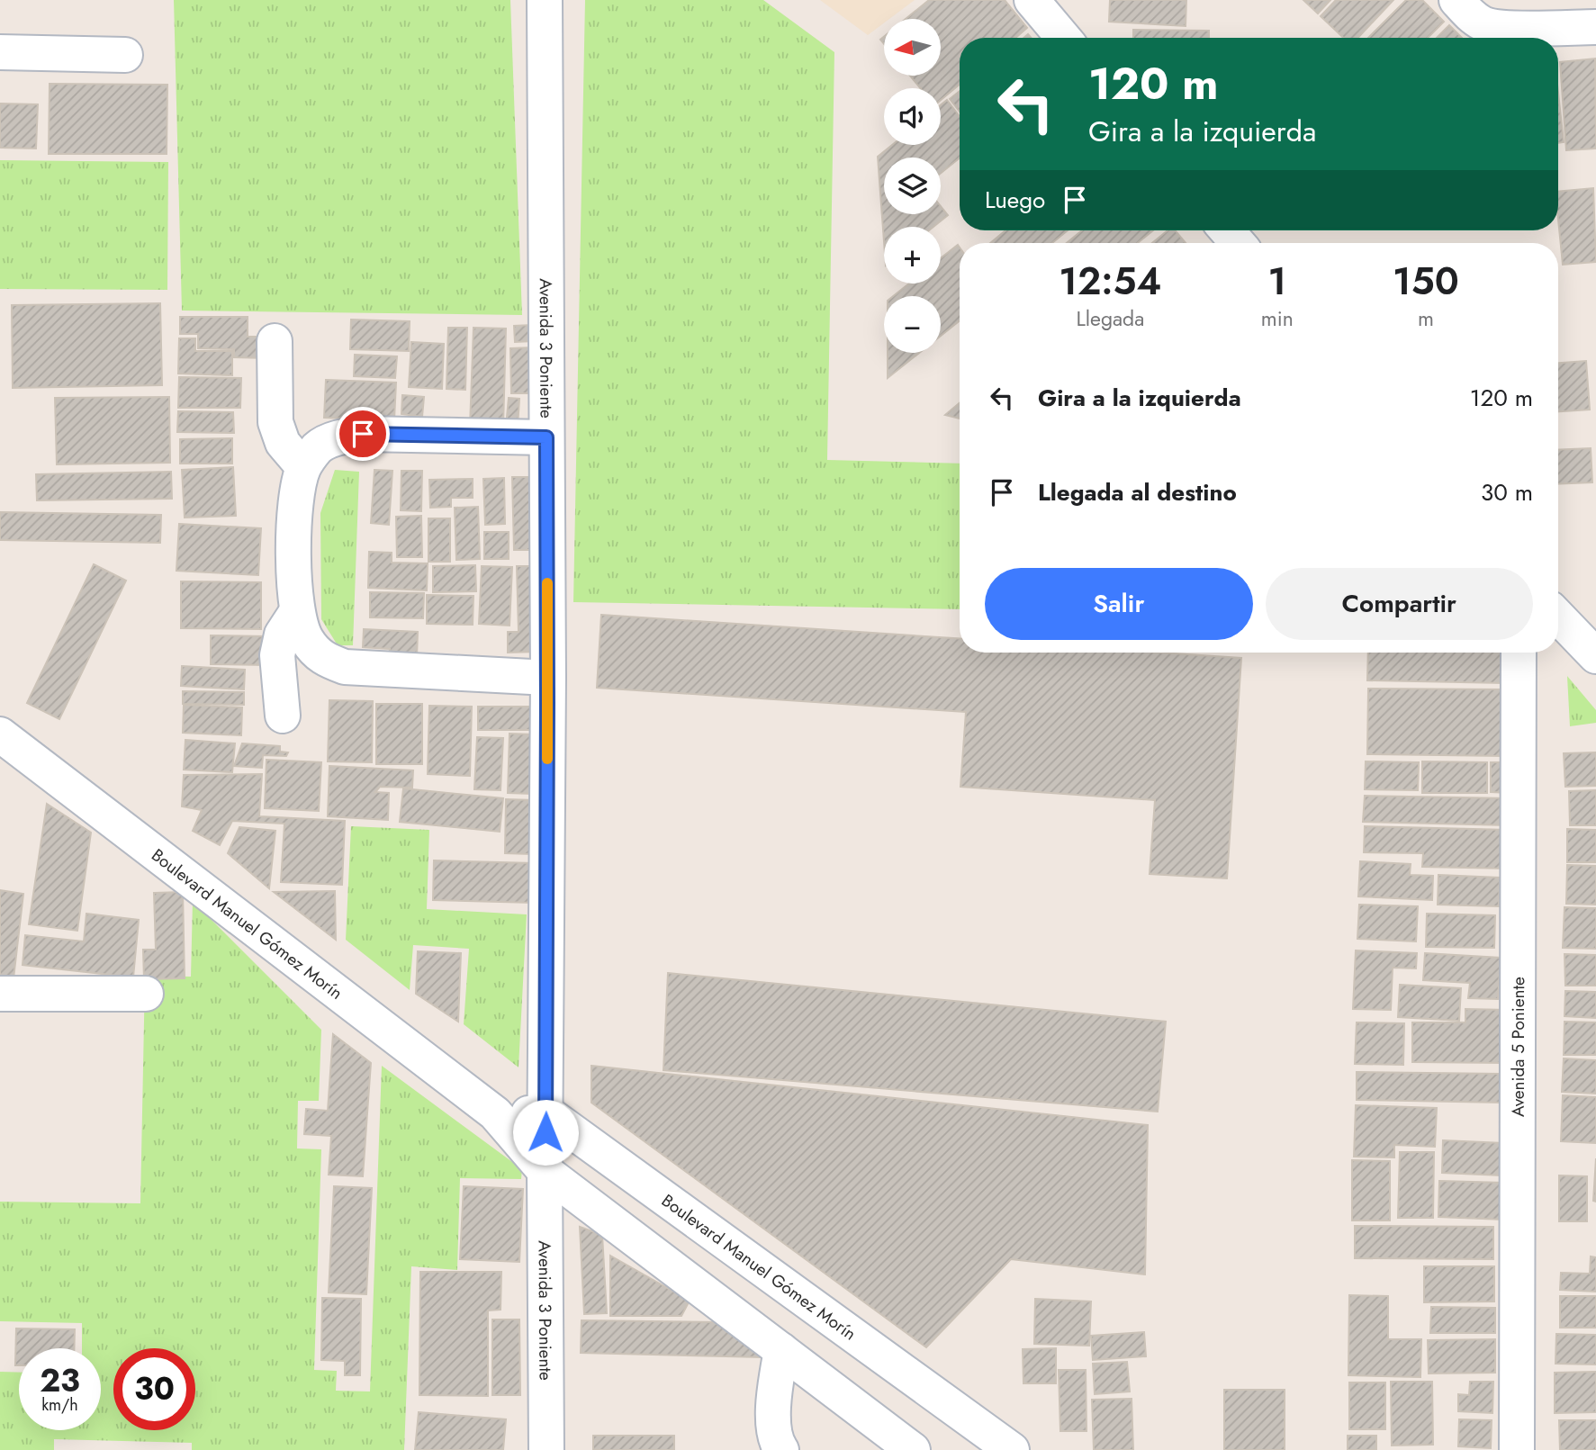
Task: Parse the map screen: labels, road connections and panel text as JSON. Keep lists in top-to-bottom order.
{
  "streets": {
    "street": ["Avenida 3 Poniente", "Boulevard Manuel Gómez Morín", "Avenida 5 Poniente"]
  },
  "crossings": [
    ["Avenida 3 Poniente", "Boulevard Manuel Gómez Morín"]
  ],
  "north": "left",
  "page": {
    "map_buttons": ["+", "−"],
    "turn": ["120 m", "Gira a la izquierda"],
    "then": "Luego",
    "eta": [
      "12:54",
      "Llegada",
      "1",
      "min",
      "150",
      "m"
    ],
    "list": [
      {
        "name": "Gira a la izquierda",
        "value": "120 m"
      },
      {
        "name": "Llegada al destino",
        "value": "30 m"
      }
    ],
    "buttons": ["Salir", "Compartir"],
    "speed": "23 km/h",
    "limit": "30"
  }
}
